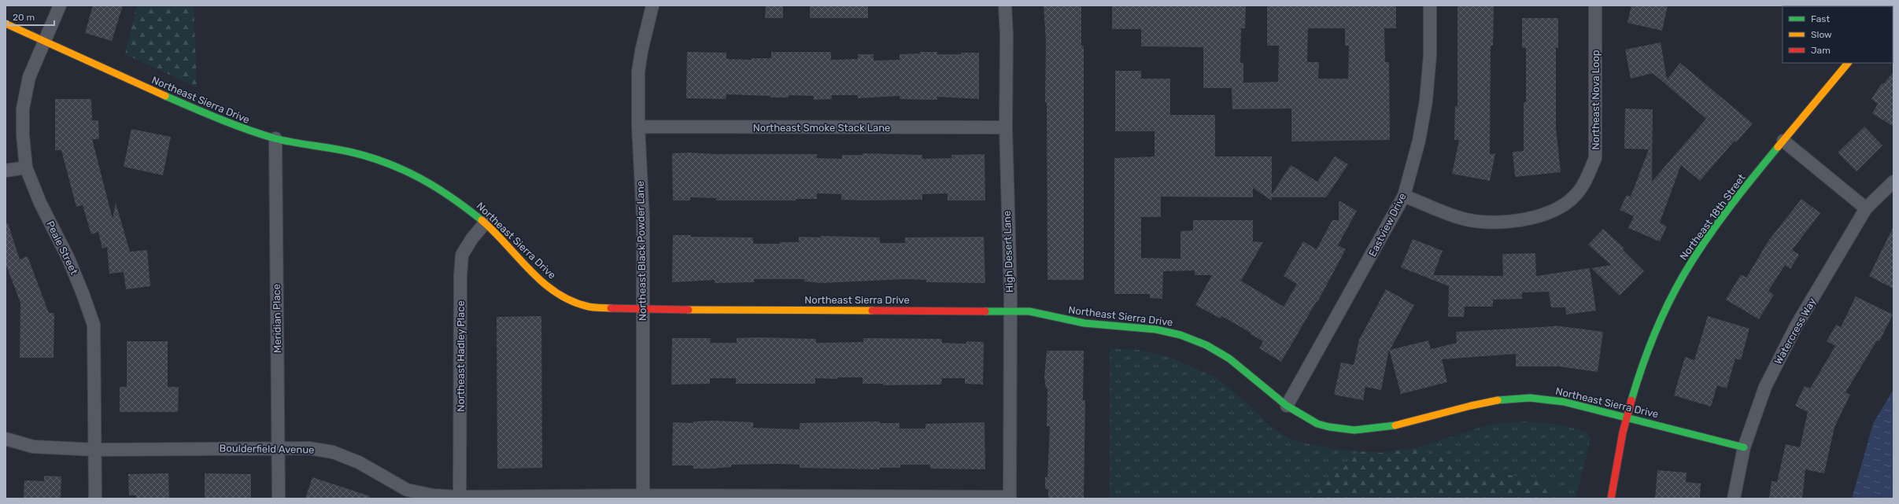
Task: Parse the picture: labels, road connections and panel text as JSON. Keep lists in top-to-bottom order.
{
  "streets": {
    "street": [
      "Northeast Sierra Drive",
      "Northeast Nova Loop",
      "Northeast Smoke Stack Lane",
      "Northeast 18th Street",
      "Eastview Drive",
      "Peale Street",
      "Northeast Black Powder Lane",
      "High Desert Lane",
      "Meridian Place",
      "Watercress Way",
      "Northeast Hadley Place",
      "Boulderfield Avenue"
    ]
  },
  "crossings": [
    ["Northeast Sierra Drive", "Northeast 18th Street"],
    ["Northeast Sierra Drive", "Eastview Drive"],
    ["Northeast Sierra Drive", "Peale Street"],
    ["Northeast Sierra Drive", "Northeast Black Powder Lane"],
    ["Northeast Sierra Drive", "High Desert Lane"],
    ["Northeast Sierra Drive", "Meridian Place"],
    ["Northeast Sierra Drive", "Watercress Way"],
    ["Northeast Sierra Drive", "Northeast Hadley Place"],
    ["Northeast Nova Loop", "Eastview Drive"],
    ["Northeast Smoke Stack Lane", "Northeast Black Powder Lane"],
    ["Northeast Smoke Stack Lane", "High Desert Lane"],
    ["Peale Street", "Boulderfield Avenue"],
    ["Northeast Black Powder Lane", "Boulderfield Avenue"],
    ["High Desert Lane", "Boulderfield Avenue"],
    ["Meridian Place", "Boulderfield Avenue"],
    ["Northeast Hadley Place", "Boulderfield Avenue"]
  ],
  "legend": ["Fast", "Slow", "Jam"],
  "scale_bar": "20 m"
}
